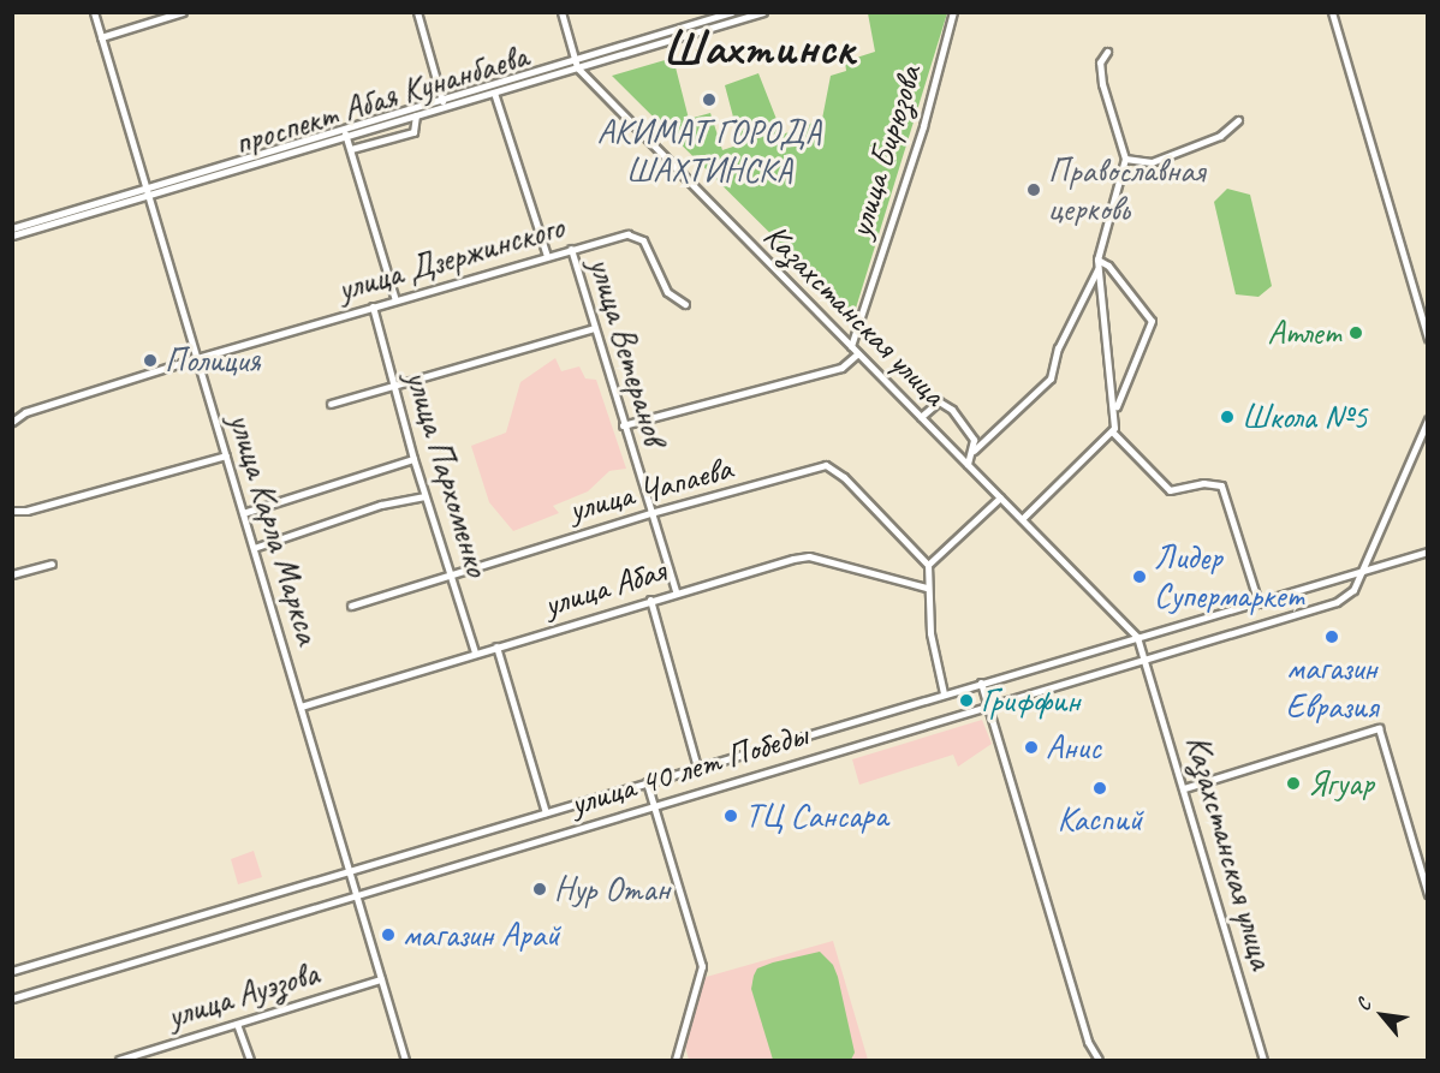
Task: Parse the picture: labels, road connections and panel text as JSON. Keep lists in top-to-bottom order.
{
  "streets": {
    "street": [
      "проспект Абая Кунанбаева",
      "улица Бирюзова",
      "улица Дзержинского",
      "Казахстанская улица",
      "улица Ветеранов",
      "улица Пархоменко",
      "улица Чапаева",
      "улица Карла Маркса",
      "улица Абая",
      "улица 40 лет Победы",
      "улица Ауэзова"
    ]
  },
  "crossings": [
    ["проспект Абая Кунанбаева", "Казахстанская улица"],
    ["проспект Абая Кунанбаева", "улица Ветеранов"],
    ["проспект Абая Кунанбаева", "улица Карла Маркса"],
    ["улица Бирюзова", "Казахстанская улица"],
    ["улица Дзержинского", "улица Ветеранов"],
    ["улица Дзержинского", "улица Пархоменко"],
    ["улица Дзержинского", "улица Карла Маркса"],
    ["Казахстанская улица", "улица 40 лет Победы"],
    ["улица Ветеранов", "улица Чапаева"],
    ["улица Ветеранов", "улица Абая"],
    ["улица Пархоменко", "улица Чапаева"],
    ["улица Пархоменко", "улица Абая"],
    ["улица Карла Маркса", "улица Абая"],
    ["улица Карла Маркса", "улица 40 лет Победы"],
    ["улица Карла Маркса", "улица Ауэзова"]
  ],
  "districts": ["Шахтинск"],
  "places": [
    "АКИМАТ ГОРОДА ШАХТИНСКА",
    "Православная церковь",
    "Атлет",
    "Полиция",
    "Школа №5",
    "Лидер Супермаркет",
    "магазин Евразия",
    "Гриффин",
    "Анис",
    "Ягуар",
    "Каспий",
    "ТЦ Сансара",
    "Нур Отан",
    "магазин Арай"
  ],
  "north": "top left"
}
